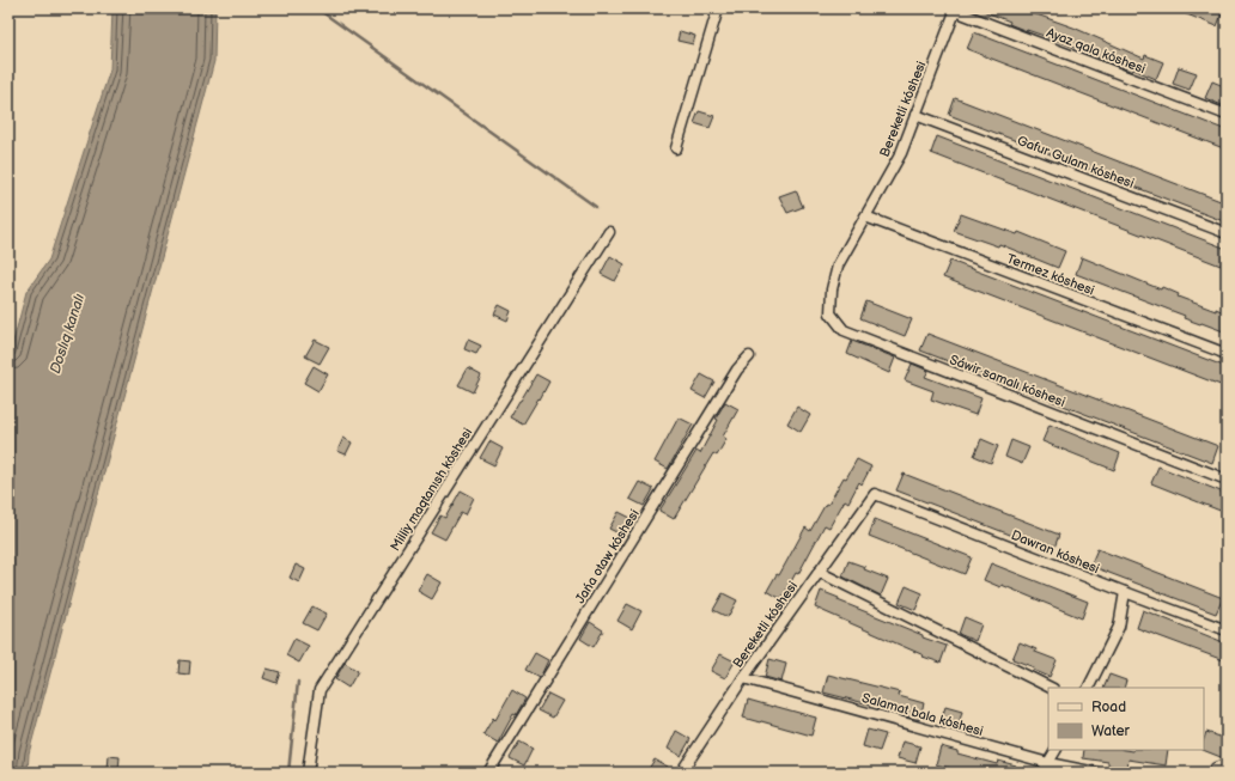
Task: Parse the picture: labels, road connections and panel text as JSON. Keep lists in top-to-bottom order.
{
  "streets": {
    "street": [
      "Ayaz qala kóshesi",
      "Bereketli kóshesi",
      "Gafur Gulam kóshesi",
      "Termez kóshesi",
      "Sáwir samalı kóshesi",
      "Milliy maqtanısh kóshesi",
      "Dawran kóshesi",
      "Jańa otaw kóshesi",
      "Salamat bala kóshesi"
    ]
  },
  "crossings": [
    ["Ayaz qala kóshesi", "Bereketli kóshesi"],
    ["Bereketli kóshesi", "Gafur Gulam kóshesi"],
    ["Bereketli kóshesi", "Termez kóshesi"],
    ["Bereketli kóshesi", "Sáwir samalı kóshesi"],
    ["Bereketli kóshesi", "Dawran kóshesi"],
    ["Bereketli kóshesi", "Salamat bala kóshesi"]
  ],
  "water": ["Doslıq kanalı"],
  "legend": ["Road", "Water"]
}
